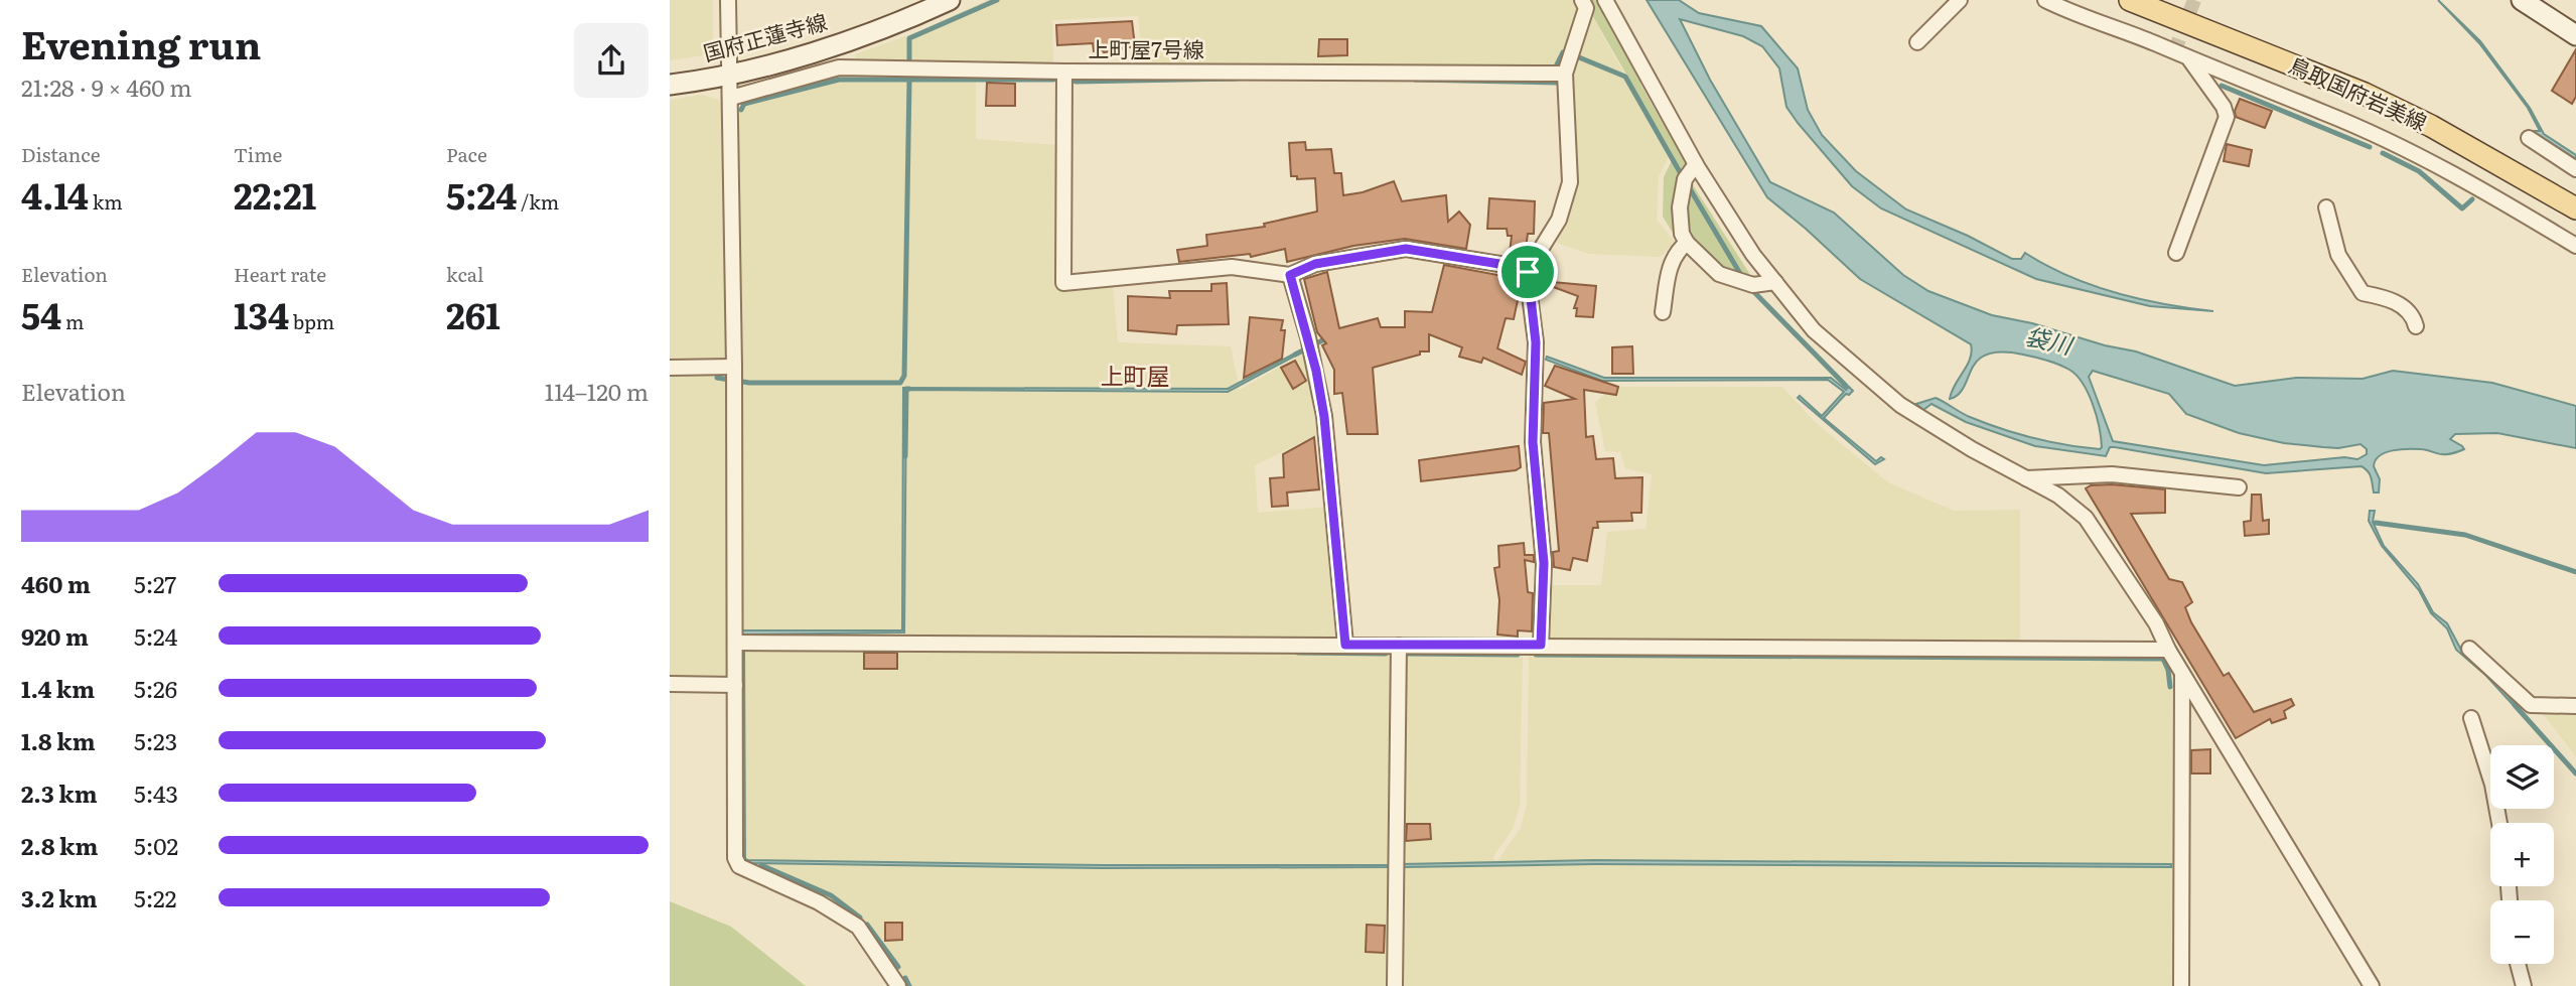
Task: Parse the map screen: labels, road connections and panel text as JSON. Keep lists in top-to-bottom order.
{
  "streets": {
    "main road": ["国府正蓮寺線", "鳥取国府岩美線"],
    "street": ["上町屋7号線"]
  },
  "districts": ["上町屋"],
  "water": ["袋川"],
  "page": {
    "heading": ["Evening run", "21:28 · 9 × 460 m"],
    "stats": [
      ["Distance", "4.14 km"],
      ["Time", "22:21"],
      ["Pace", "5:24 /km"],
      ["Elevation", "54 m"],
      ["Heart rate", "134 bpm"],
      ["kcal", "261"]
    ],
    "chart": ["Elevation", "114–120 m"],
    "list": [
      {
        "name": "460 m",
        "note": "5:27"
      },
      {
        "name": "920 m",
        "note": "5:24"
      },
      {
        "name": "1.4 km",
        "note": "5:26"
      },
      {
        "name": "1.8 km",
        "note": "5:23"
      },
      {
        "name": "2.3 km",
        "note": "5:43"
      },
      {
        "name": "2.8 km",
        "note": "5:02"
      },
      {
        "name": "3.2 km",
        "note": "5:22"
      }
    ],
    "map_buttons": ["+", "−"]
  }
}
